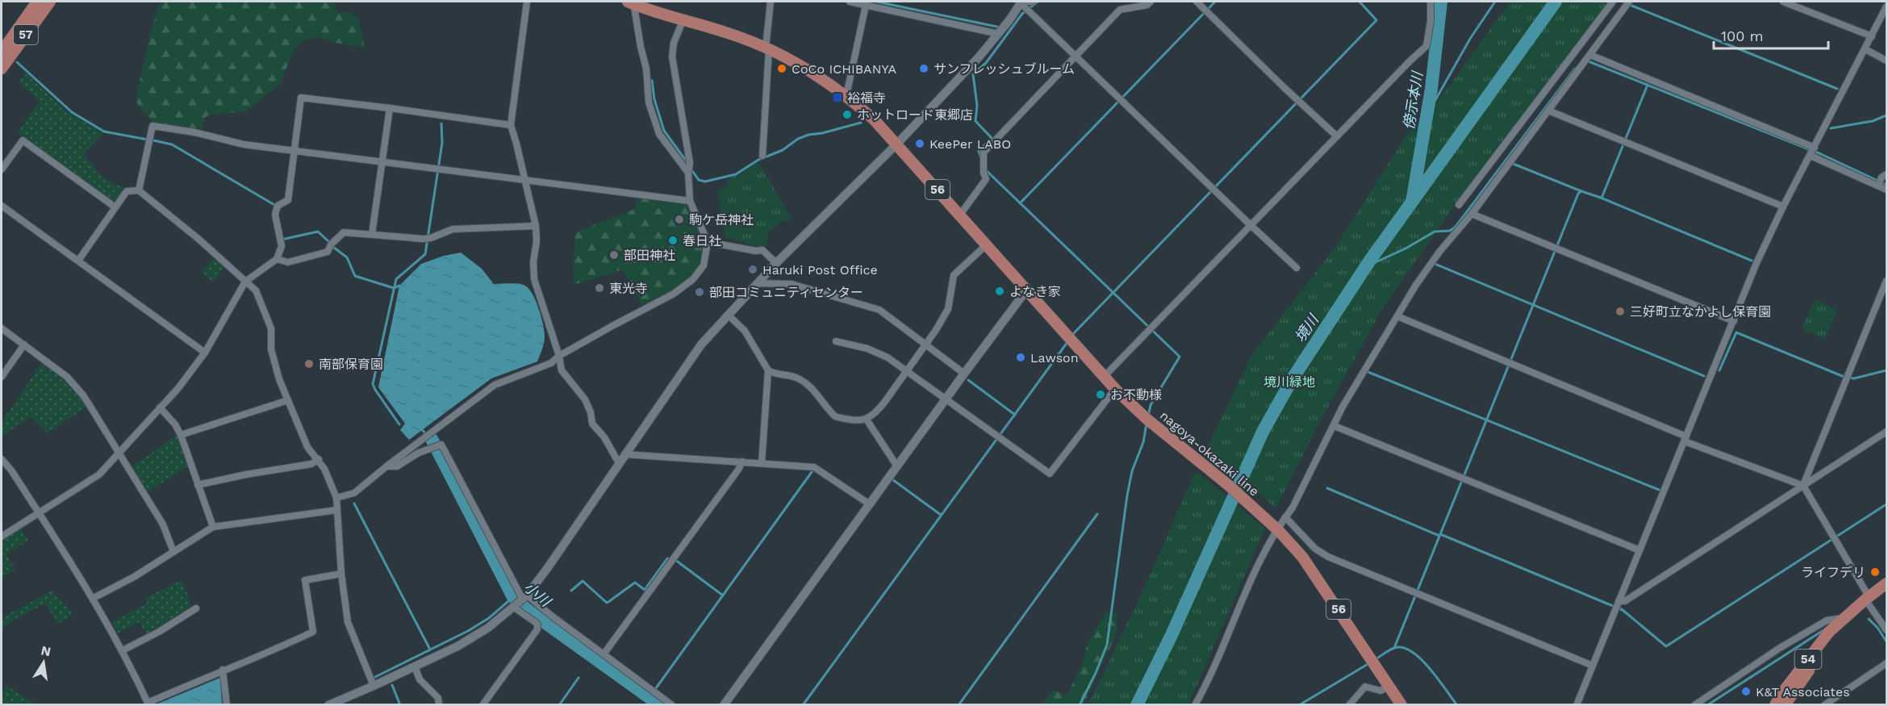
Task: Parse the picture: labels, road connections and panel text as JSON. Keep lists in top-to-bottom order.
{
  "streets": {
    "main road": [
      "57",
      "56",
      "nagoya-okazaki line",
      "54"
    ]
  },
  "water": ["傍示本川", "境川", "小川"],
  "parks": ["境川緑地"],
  "places": {
    "other": [
      "CoCo ICHIBANYA",
      "サンフレッシュブルーム",
      "ホットロード東郷店",
      "KeePer LABO",
      "駒ケ岳神社",
      "春日社",
      "部田神社",
      "Haruki Post Office",
      "東光寺",
      "よなき家",
      "部田コミュニティセンター",
      "三好町立なかよし保育園",
      "Lawson",
      "南部保育園",
      "お不動様",
      "ライフデリ",
      "K&T Associates"
    ],
    "transit": ["裕福寺"]
  },
  "scale_bar": "100 m",
  "north": "top"
}
